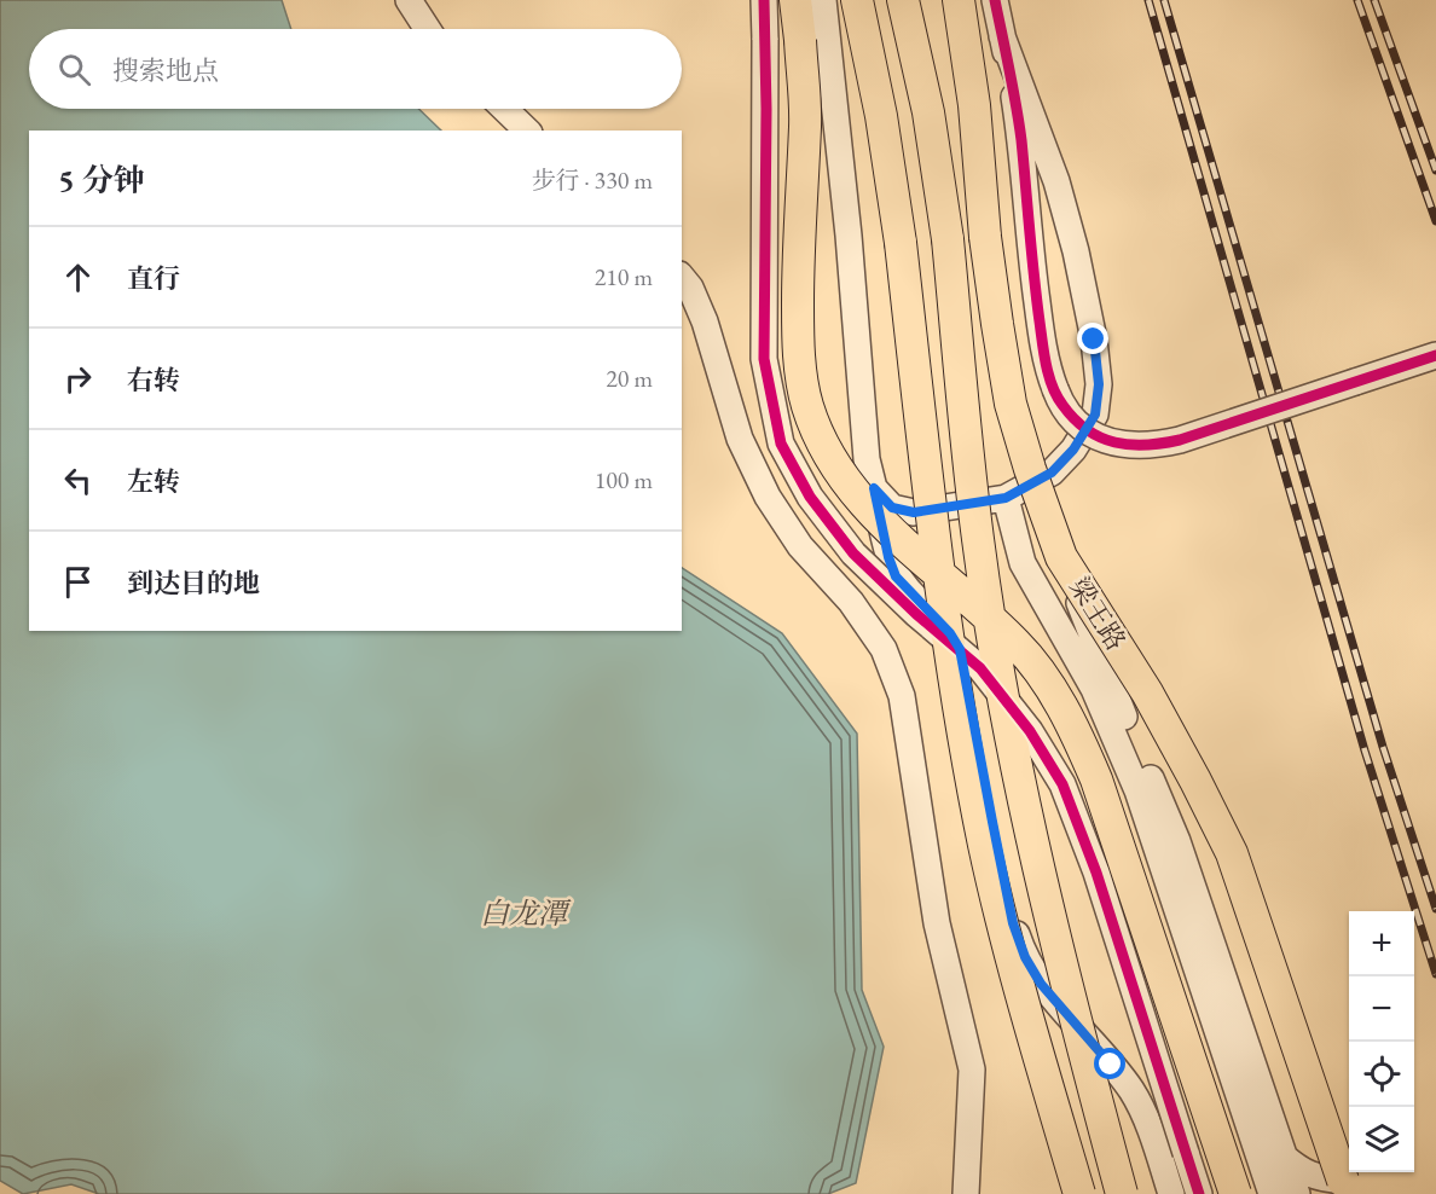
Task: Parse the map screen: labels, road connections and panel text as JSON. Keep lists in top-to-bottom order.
{
  "streets": {
    "main road": ["梁王路"]
  },
  "water": ["白龙潭"],
  "page": {
    "search": "搜索地点",
    "heading": ["5 分钟", "步行 · 330 m"],
    "list": [
      ["直行", "210 m"],
      ["右转", "20 m"],
      ["左转", "100 m"],
      "到达目的地"
    ],
    "map_buttons": ["+", "−"]
  }
}
